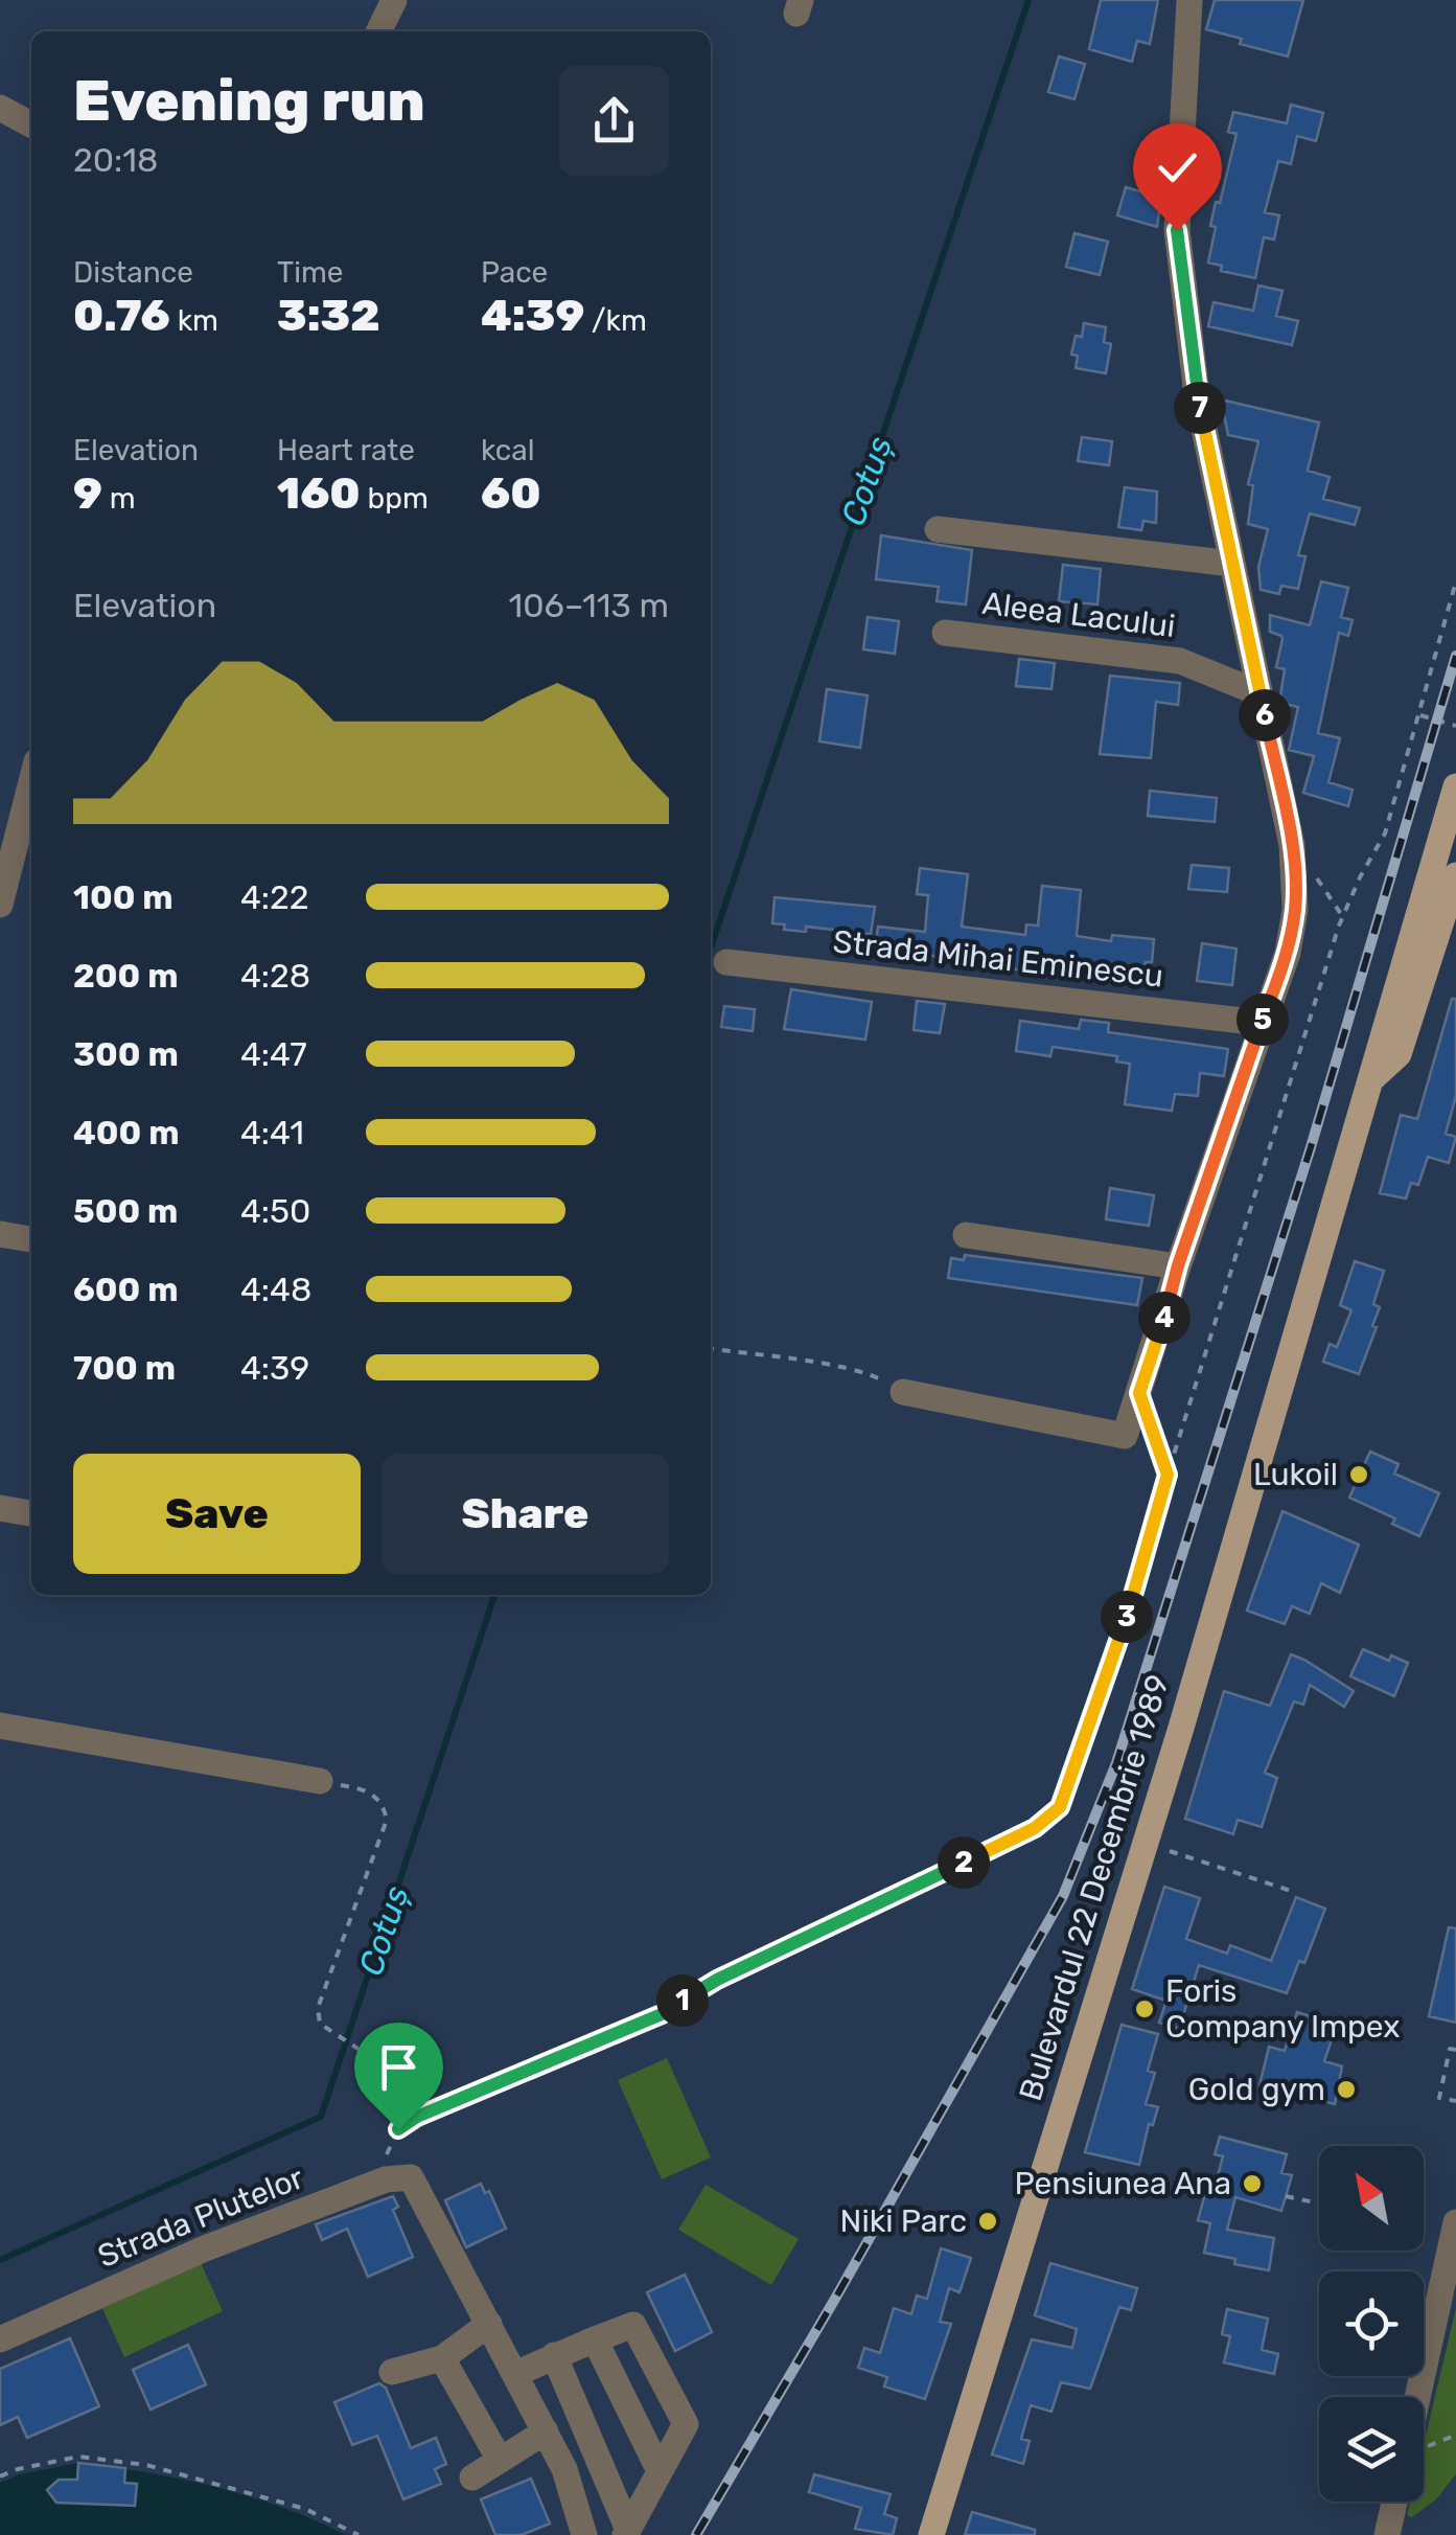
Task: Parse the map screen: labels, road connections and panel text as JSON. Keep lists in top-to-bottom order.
{
  "streets": {
    "main road": ["Bulevardul 22 Decembrie 1989"],
    "street": ["Aleea Lacului", "Strada Mihai Eminescu", "Strada Plutelor"]
  },
  "water": ["Cotuș"],
  "places": [
    "Lukoil",
    "Foris Company Impex",
    "Gold gym",
    "Pensiunea Ana",
    "Niki Parc"
  ],
  "north": "top left",
  "page": {
    "heading": ["Evening run", "20:18"],
    "stats": [
      ["Distance", "0.76 km"],
      ["Time", "3:32"],
      ["Pace", "4:39 /km"],
      ["Elevation", "9 m"],
      ["Heart rate", "160 bpm"],
      ["kcal", "60"]
    ],
    "pins": [
      "7",
      "6",
      "5",
      "4",
      "3",
      "2",
      "1"
    ],
    "chart": ["Elevation", "106–113 m"],
    "list": [
      {
        "name": "100 m",
        "note": "4:22"
      },
      {
        "name": "200 m",
        "note": "4:28"
      },
      {
        "name": "300 m",
        "note": "4:47"
      },
      {
        "name": "400 m",
        "note": "4:41"
      },
      {
        "name": "500 m",
        "note": "4:50"
      },
      {
        "name": "600 m",
        "note": "4:48"
      },
      {
        "name": "700 m",
        "note": "4:39"
      }
    ],
    "buttons": ["Save", "Share"]
  }
}
